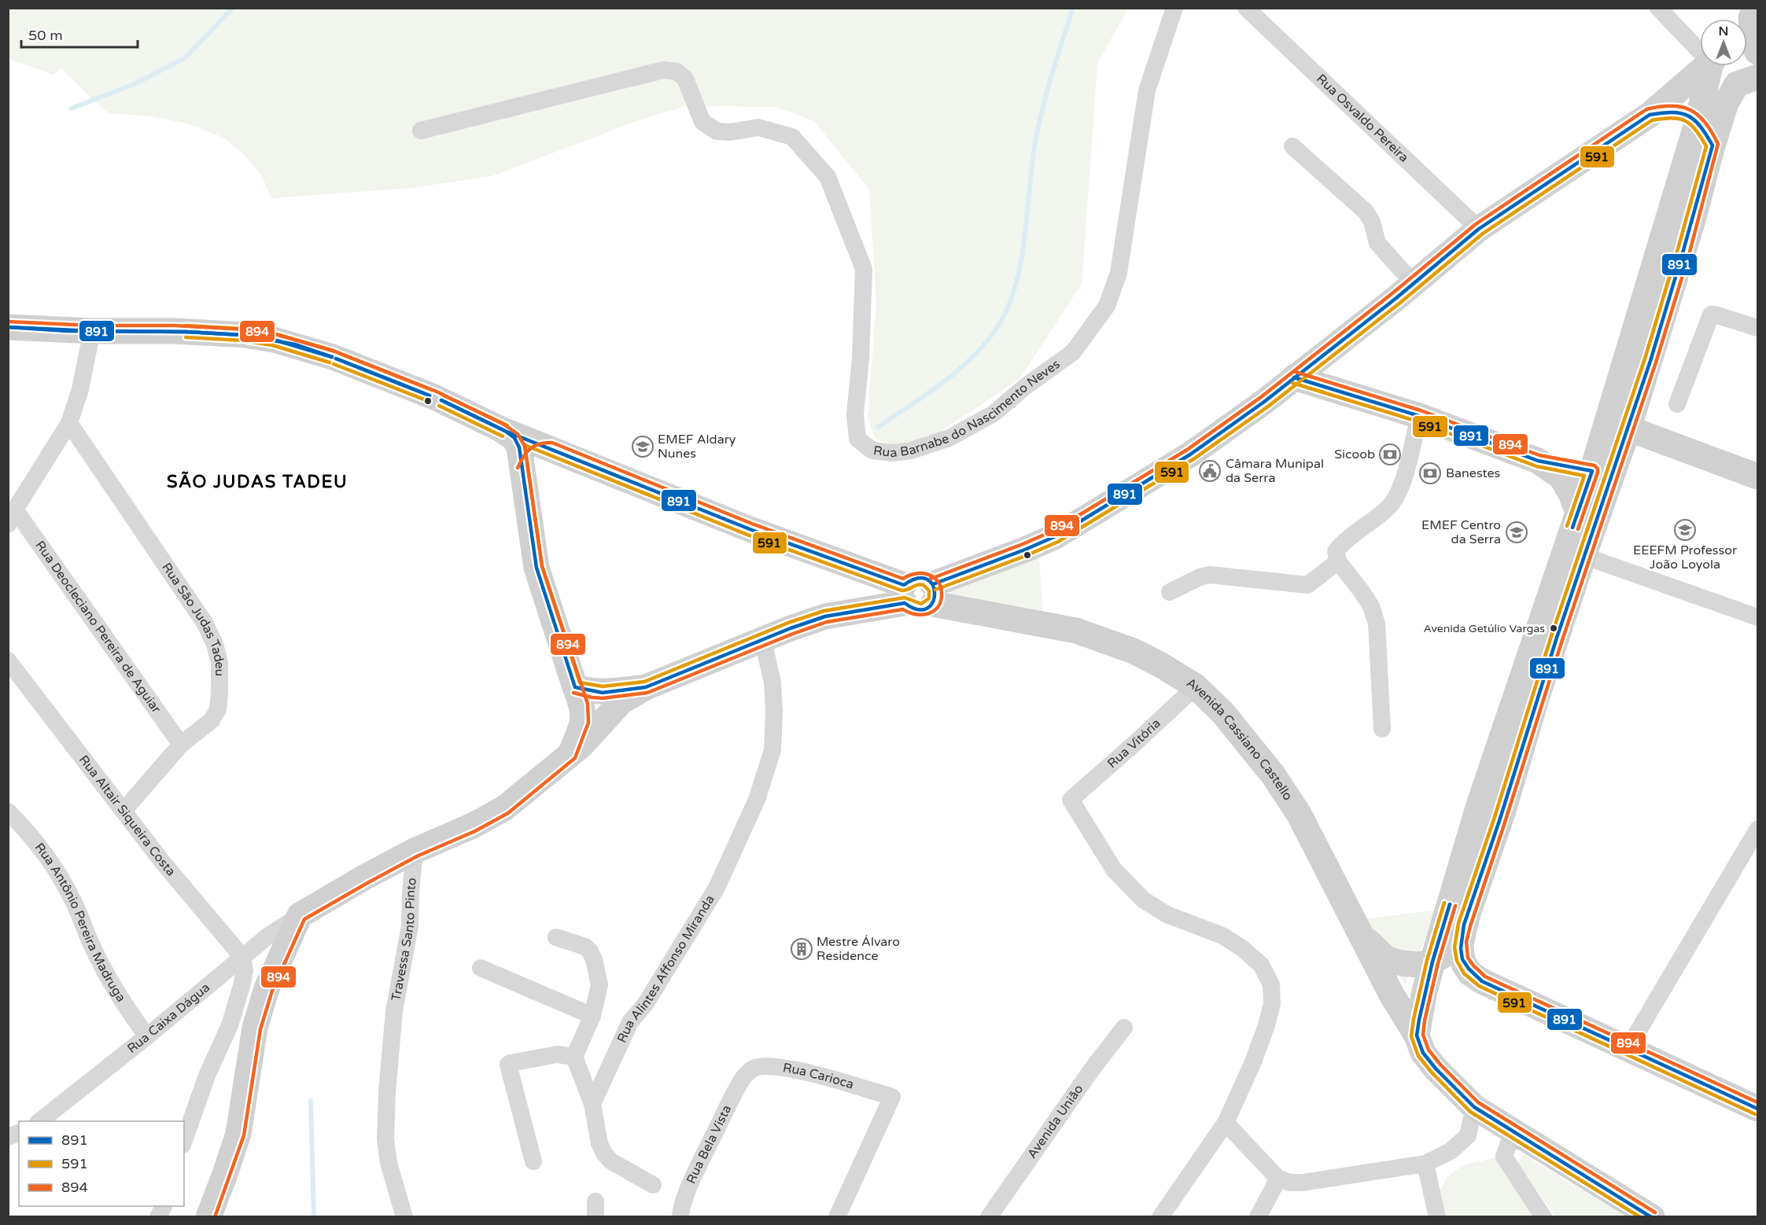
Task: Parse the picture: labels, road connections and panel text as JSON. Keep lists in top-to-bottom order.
{
  "streets": {
    "street": [
      "Rua Osvaldo Pereira",
      "Rua Barnabe do Nascimento Neves",
      "Rua São Judas Tadeu",
      "Rua Deocleciano Pereira de Aguiar",
      "Avenida Cassiano Castello",
      "Rua Vitória",
      "Rua Altair Siqueira Costa",
      "Rua Antônio Pereira Madruga",
      "Travessa Santo Pinto",
      "Rua Alintes Affonso Miranda",
      "Rua Caixa Dágua",
      "Rua Carioca",
      "Avenida União",
      "Rua Bela Vista"
    ]
  },
  "crossings": [
    ["Rua São Judas Tadeu", "Rua Deocleciano Pereira de Aguiar"],
    ["Rua São Judas Tadeu", "Rua Altair Siqueira Costa"],
    ["Avenida Cassiano Castello", "Rua Vitória"],
    ["Rua Altair Siqueira Costa", "Rua Caixa Dágua"],
    ["Rua Antônio Pereira Madruga", "Rua Caixa Dágua"],
    ["Rua Carioca", "Rua Bela Vista"]
  ],
  "districts": ["SÃO JUDAS TADEU"],
  "places": {
    "school or university": ["EMEF Aldary Nunes", "EEEFM Professor João Loyola", "EMEF Centro da Serra"],
    "bank": ["Sicoob", "Banestes"],
    "public building": ["Câmara Munipal da Serra"],
    "other": ["Avenida Getúlio Vargas"],
    "building": ["Mestre Álvaro Residence"]
  },
  "lines": ["transit line 894", "transit line 891", "transit line 591"],
  "legend": ["891", "591", "894"],
  "scale_bar": "50 m",
  "north": "top"
}
